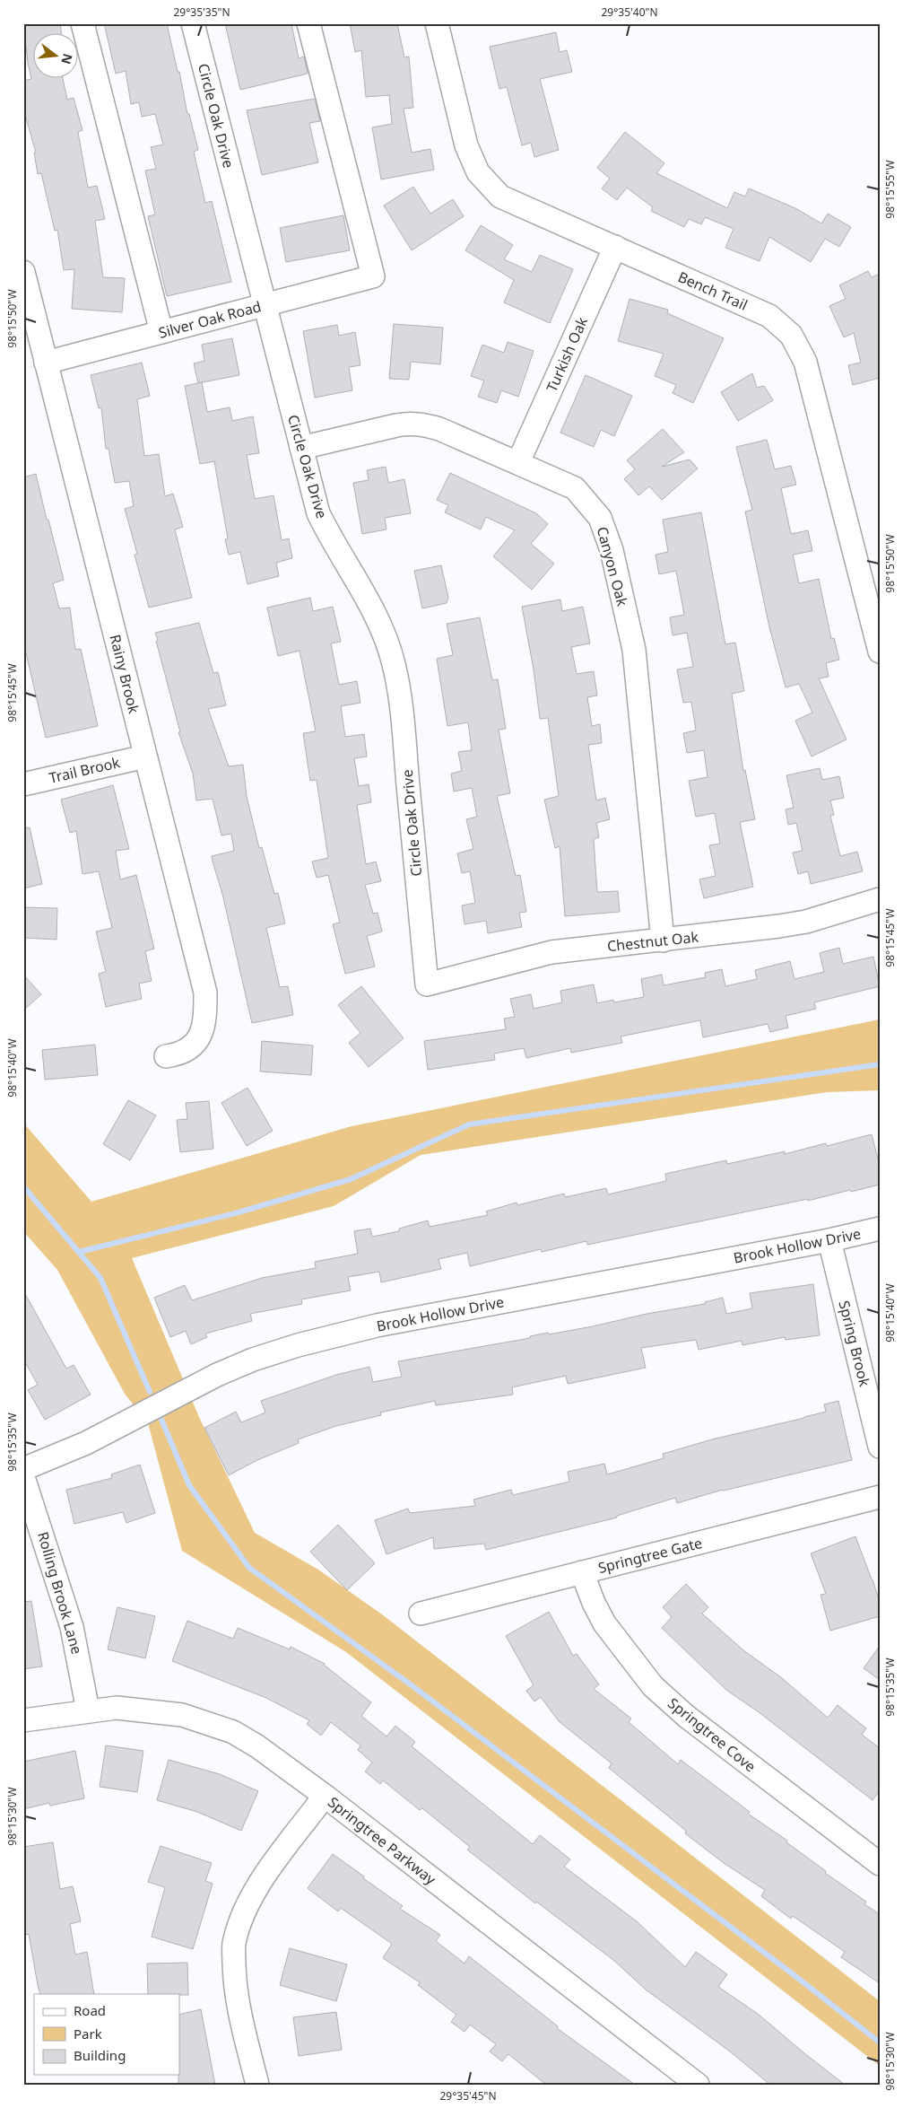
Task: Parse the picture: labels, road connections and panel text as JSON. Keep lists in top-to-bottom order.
{
  "streets": {
    "street": [
      "Circle Oak Drive",
      "Bench Trail",
      "Silver Oak Road",
      "Turkish Oak",
      "Canyon Oak",
      "Rainy Brook",
      "Trail Brook",
      "Chestnut Oak",
      "Brook Hollow Drive",
      "Spring Brook",
      "Springtree Gate",
      "Rolling Brook Lane",
      "Springtree Cove",
      "Springtree Parkway"
    ]
  },
  "crossings": [
    ["Circle Oak Drive", "Silver Oak Road"],
    ["Circle Oak Drive", "Canyon Oak"],
    ["Circle Oak Drive", "Chestnut Oak"],
    ["Bench Trail", "Turkish Oak"],
    ["Silver Oak Road", "Rainy Brook"],
    ["Turkish Oak", "Canyon Oak"],
    ["Canyon Oak", "Chestnut Oak"],
    ["Rainy Brook", "Trail Brook"],
    ["Brook Hollow Drive", "Spring Brook"],
    ["Springtree Gate", "Springtree Cove"],
    ["Rolling Brook Lane", "Springtree Parkway"]
  ],
  "legend": ["Road", "Park", "Building"],
  "north": "right",
  "coordinates": [
    "29°35'35\"N",
    "29°35'40\"N",
    "98°15'55\"W",
    "98°15'50\"W",
    "98°15'45\"W",
    "98°15'40\"W",
    "98°15'35\"W",
    "98°15'30\"W",
    "29°35'45\"N"
  ]
}
